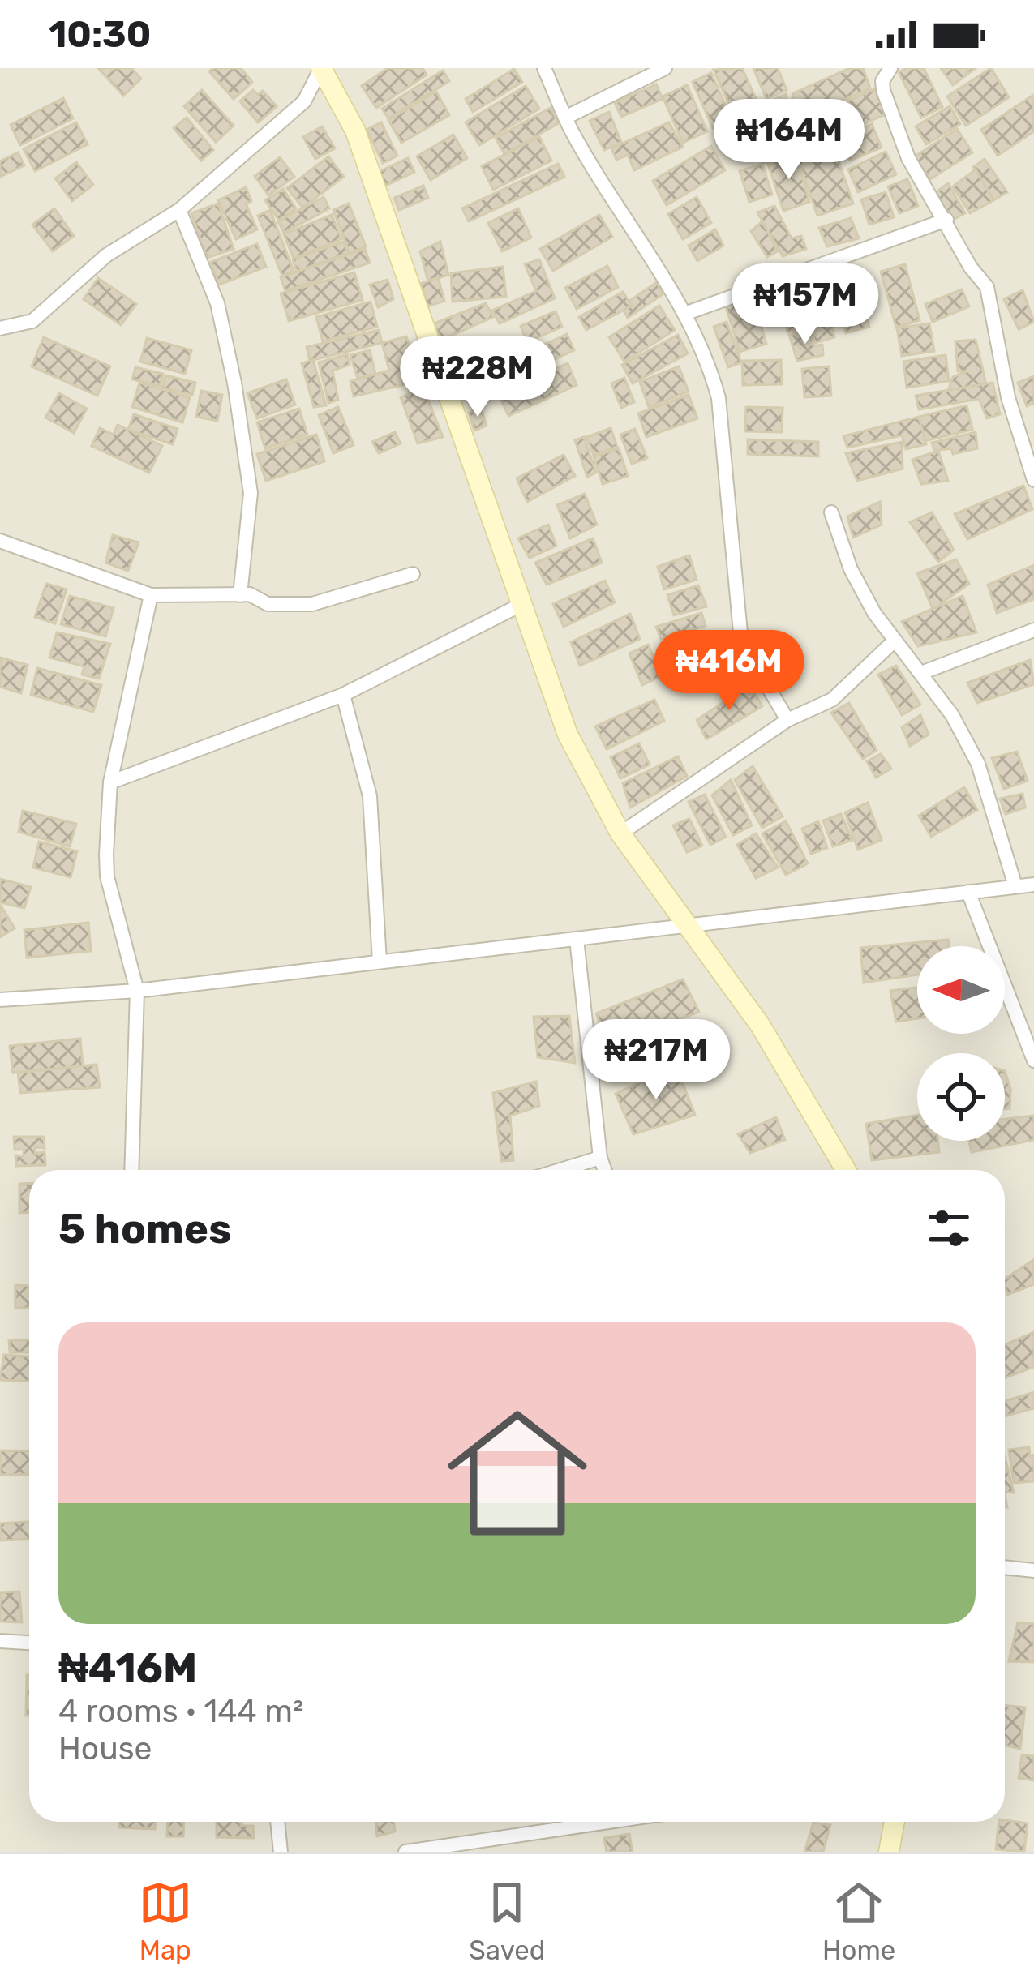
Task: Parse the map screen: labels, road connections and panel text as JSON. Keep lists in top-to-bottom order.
{
  "north": "left",
  "page": {
    "status": "10:30",
    "price": [
      "₦164M",
      "₦157M",
      "₦228M",
      "₦416M",
      "₦217M"
    ],
    "heading": "5 homes",
    "list": [
      {
        "name": "₦416M",
        "note": "4 rooms · 144 m² · House"
      }
    ],
    "tabs": ["Map", "Saved", "Home"]
  }
}
